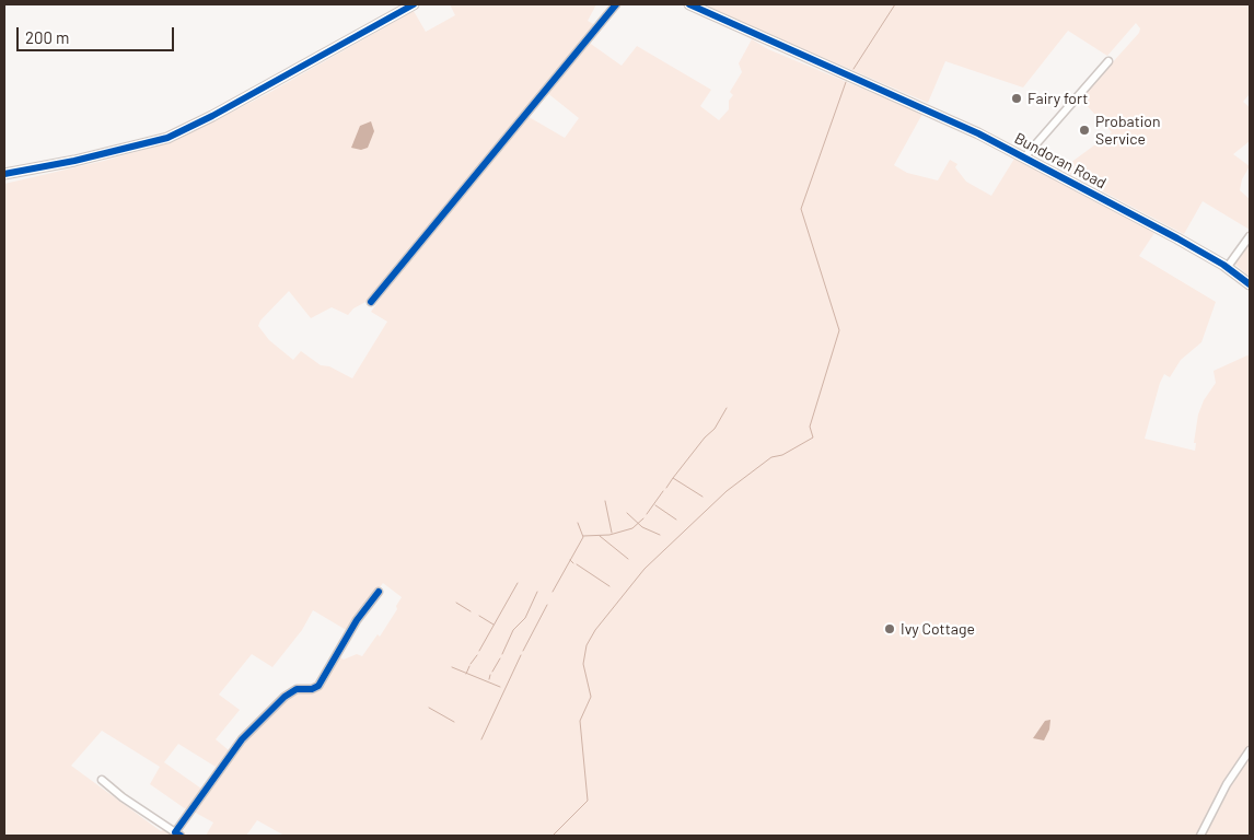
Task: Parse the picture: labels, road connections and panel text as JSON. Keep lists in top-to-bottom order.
{
  "streets": {
    "highway": ["Bundoran Road"]
  },
  "places": ["Fairy fort", "Probation Service", "Ivy Cottage"],
  "scale_bar": "200 m"
}
